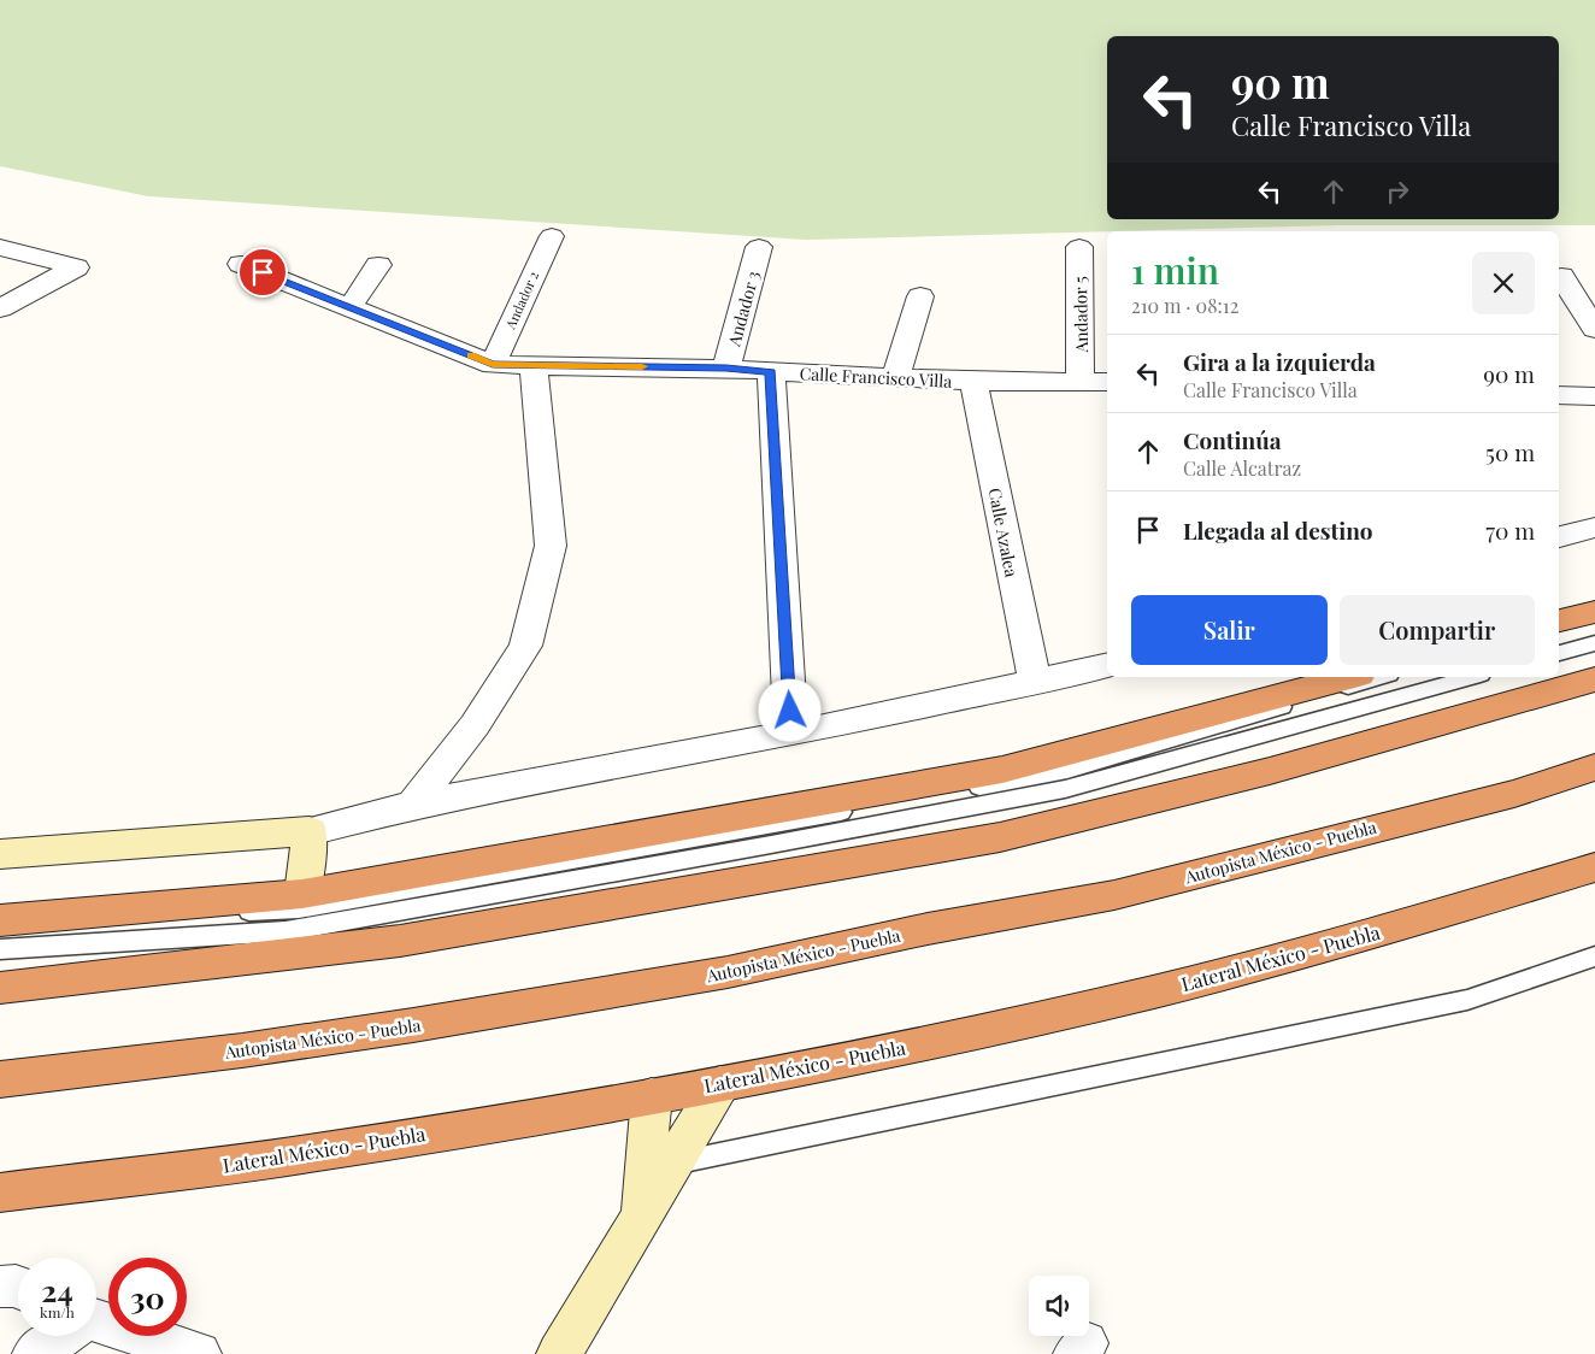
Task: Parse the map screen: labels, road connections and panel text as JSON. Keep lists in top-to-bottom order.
{
  "streets": {
    "highway": ["Autopista México - Puebla", "Lateral México - Puebla"],
    "street": [
      "Andador 2",
      "Andador 3",
      "Andador 5",
      "Calle Francisco Villa",
      "Calle Azalea"
    ]
  },
  "crossings": [
    ["Andador 2", "Calle Francisco Villa"],
    ["Andador 3", "Calle Francisco Villa"],
    ["Andador 5", "Calle Francisco Villa"],
    ["Calle Francisco Villa", "Calle Azalea"]
  ],
  "page": {
    "turn": ["90 m", "Calle Francisco Villa"],
    "heading": ["1 min", "210 m · 08:12"],
    "list": [
      {
        "name": "Gira a la izquierda",
        "note": "Calle Francisco Villa",
        "value": "90 m"
      },
      {
        "name": "Continúa",
        "note": "Calle Alcatraz",
        "value": "50 m"
      },
      {
        "name": "Llegada al destino",
        "value": "70 m"
      }
    ],
    "buttons": ["Salir", "Compartir"],
    "speed": "24 km/h",
    "limit": "30"
  }
}
